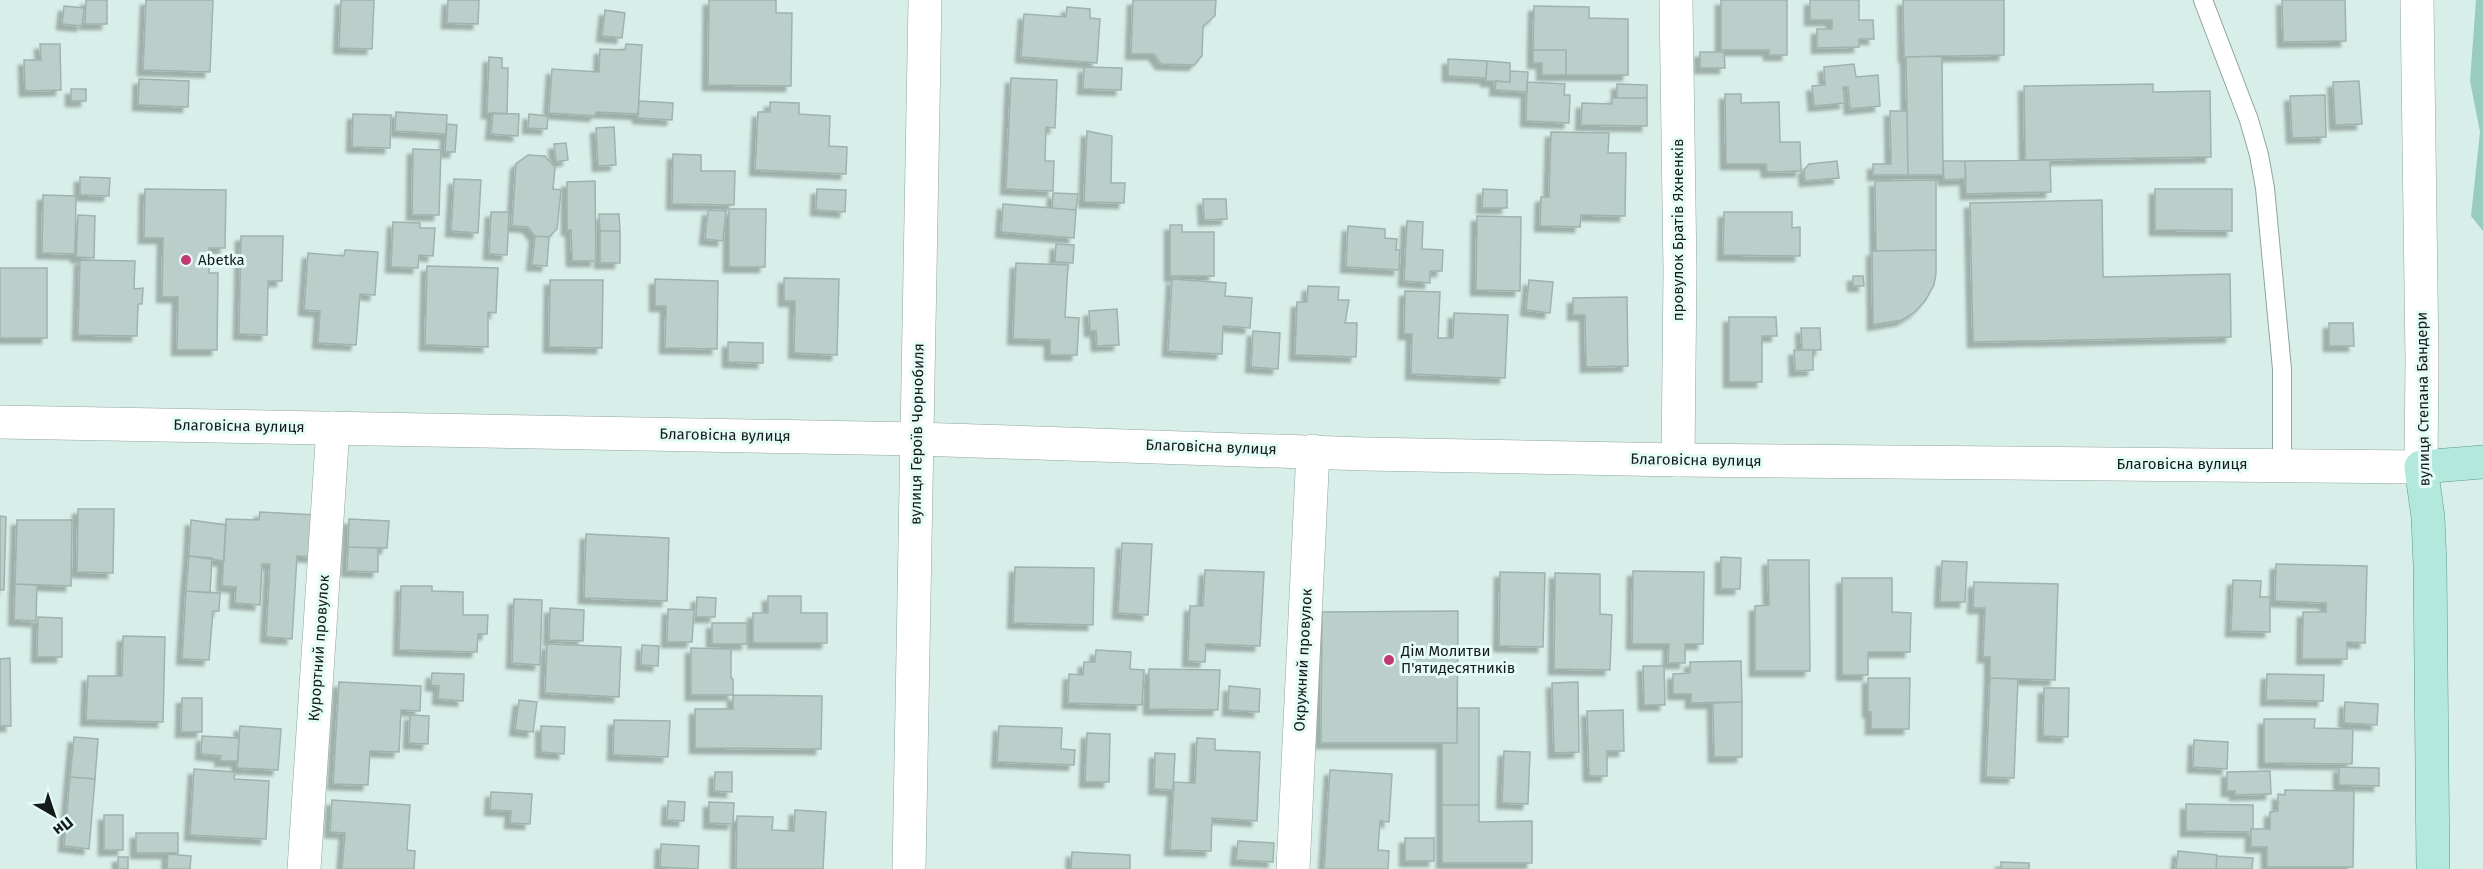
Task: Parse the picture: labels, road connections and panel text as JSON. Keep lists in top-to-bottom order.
{
  "streets": {
    "main road": [
      "провулок Братів Яхненків",
      "вулиця Степана Бандери",
      "Благовісна вулиця",
      "вулиця Героїв Чорнобиля",
      "Курортний провулок",
      "Окружний провулок"
    ]
  },
  "crossings": [
    ["провулок Братів Яхненків", "Благовісна вулиця"],
    ["вулиця Степана Бандери", "Благовісна вулиця"],
    ["Благовісна вулиця", "вулиця Героїв Чорнобиля"],
    ["Благовісна вулиця", "Курортний провулок"],
    ["Благовісна вулиця", "Окружний провулок"]
  ],
  "places": ["Abetka", "Дім Молитви П'ятидесятників"],
  "north": "bottom right"
}
